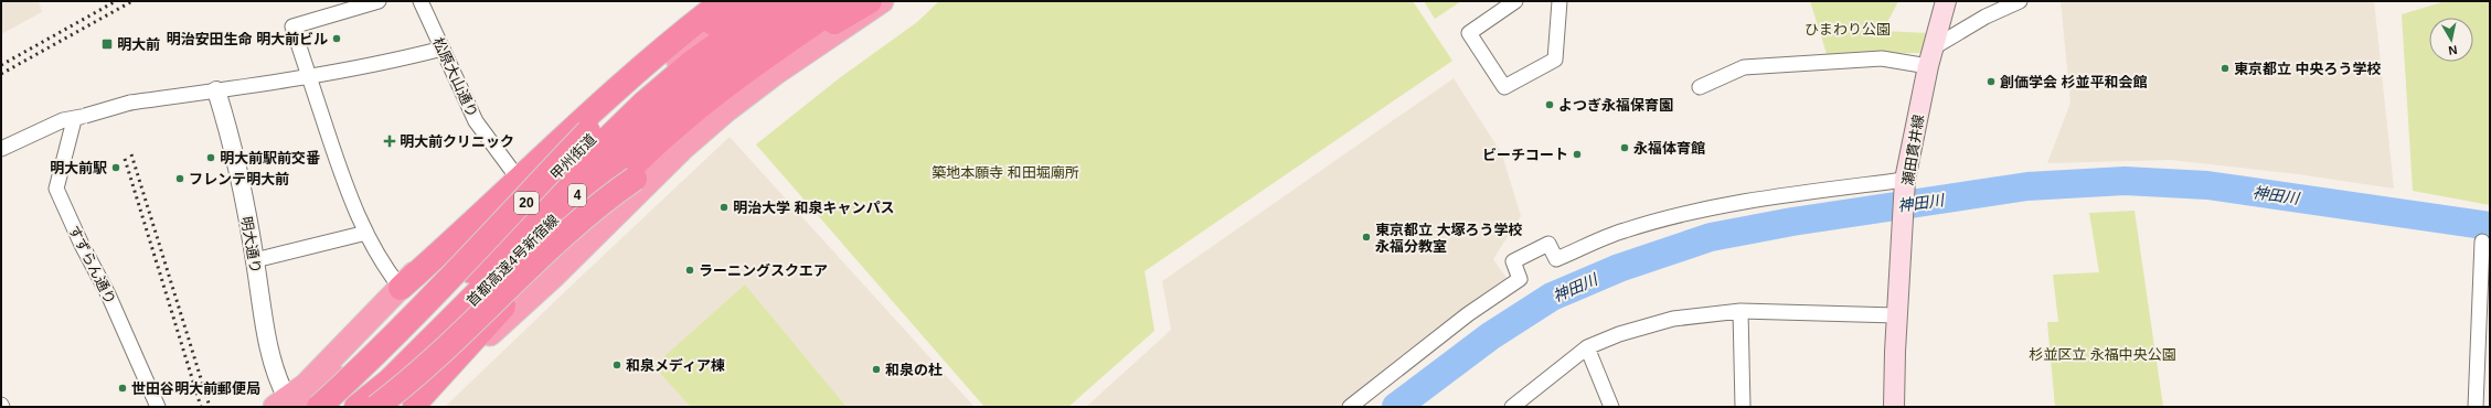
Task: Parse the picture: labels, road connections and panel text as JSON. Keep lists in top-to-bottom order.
{
  "streets": {
    "highway": [
      "甲州街道",
      "4",
      "20",
      "首都高速4号新宿線"
    ],
    "main road": ["瀬田貫井線"],
    "street": ["松原大山通り", "明大通り", "すずらん通り"]
  },
  "crossings": [
    ["松原大山通り", "20"],
    ["甲州街道", "20"],
    ["甲州街道", "明大通り"],
    ["20", "明大通り"]
  ],
  "water": ["神田川"],
  "parks": ["ひまわり公園", "築地本願寺 和田堀廟所", "杉並区立 永福中央公園"],
  "places": {
    "other": [
      "明治安田生命 明大前ビル",
      "東京都立 中央ろう学校",
      "創価学会 杉並平和会館",
      "よつぎ永福保育園",
      "永福体育館",
      "ビーチコート",
      "明大前駅前交番",
      "明大前駅",
      "フレンテ明大前",
      "明治大学 和泉キャンパス",
      "東京都立 大塚ろう学校 永福分教室",
      "ラーニングスクエア",
      "和泉メディア棟",
      "和泉の杜",
      "世田谷明大前郵便局"
    ],
    "transit": ["明大前"],
    "health": ["明大前クリニック"]
  },
  "north": "bottom"
}
